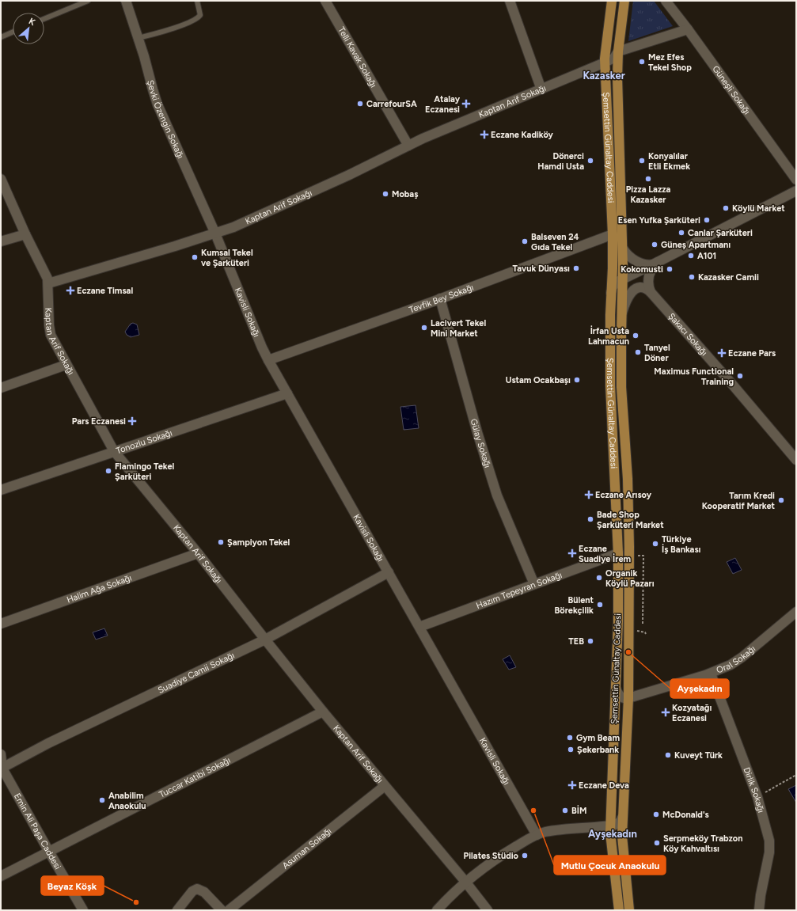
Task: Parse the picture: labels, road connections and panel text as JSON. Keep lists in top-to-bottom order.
{
  "streets": {
    "main road": ["Şemsettin Günaltay Caddesi"],
    "street": [
      "Telli Kavak Sokağı",
      "Güneşli Sokağı",
      "Kaptan Arif Sokağı",
      "Şevki Özengin Sokağı",
      "Tevfik Bey Sokağı",
      "Kavisli Sokağı",
      "Şakacı Sokağı",
      "Tonozlu Sokağı",
      "Gülay Sokağı",
      "Halim Ağa Sokağı",
      "Hazım Tepeyran Sokağı",
      "Oral Sokağı",
      "Suadiye Camii Sokağı",
      "Tuccar Katibi Sokağı",
      "Dirlik Sokağı",
      "Emin Ali Paşa Caddesi",
      "Asuman Sokağı"
    ]
  },
  "crossings": [
    ["Telli Kavak Sokağı", "Kaptan Arif Sokağı"],
    ["Kaptan Arif Sokağı", "Şevki Özengin Sokağı"],
    ["Kaptan Arif Sokağı", "Şemsettin Günaltay Caddesi"],
    ["Kaptan Arif Sokağı", "Kavisli Sokağı"],
    ["Kaptan Arif Sokağı", "Tonozlu Sokağı"],
    ["Kaptan Arif Sokağı", "Halim Ağa Sokağı"],
    ["Kaptan Arif Sokağı", "Suadiye Camii Sokağı"],
    ["Kaptan Arif Sokağı", "Tuccar Katibi Sokağı"],
    ["Kaptan Arif Sokağı", "Asuman Sokağı"],
    ["Şevki Özengin Sokağı", "Kavisli Sokağı"],
    ["Şemsettin Günaltay Caddesi", "Tevfik Bey Sokağı"],
    ["Şemsettin Günaltay Caddesi", "Hazım Tepeyran Sokağı"],
    ["Şemsettin Günaltay Caddesi", "Oral Sokağı"],
    ["Tevfik Bey Sokağı", "Kavisli Sokağı"],
    ["Tevfik Bey Sokağı", "Gülay Sokağı"],
    ["Kavisli Sokağı", "Tonozlu Sokağı"],
    ["Kavisli Sokağı", "Hazım Tepeyran Sokağı"],
    ["Kavisli Sokağı", "Suadiye Camii Sokağı"],
    ["Gülay Sokağı", "Hazım Tepeyran Sokağı"],
    ["Oral Sokağı", "Dirlik Sokağı"],
    ["Suadiye Camii Sokağı", "Emin Ali Paşa Caddesi"],
    ["Tuccar Katibi Sokağı", "Emin Ali Paşa Caddesi"]
  ],
  "districts": ["Kazasker", "Ayşekadın"],
  "places": {
    "other": [
      "Mez Efes Tekel Shop",
      "CarrefourSA",
      "Dönerci Hamdi Usta",
      "Konyalılar Etli Ekmek",
      "Pizza Lazza Kazasker",
      "Mobaş",
      "Köylü Market",
      "Esen Yufka Şarküteri",
      "Canlar Şarküteri",
      "Balseven 24 Gıda Tekel",
      "Güneş Apartmanı",
      "A101",
      "Kumsal Tekel ve Şarküteri",
      "Tavuk Dünyası",
      "Kokomusti",
      "Kazasker Camii",
      "Lacivert Tekel Mini Market",
      "İrfan Usta Lahmacun",
      "Tanyel Döner",
      "Maximus Functional Training",
      "Ustam Ocakbaşı",
      "Flamingo Tekel Şarküteri",
      "Tarım Kredi Kooperatif Market",
      "Bade Shop Şarküteri Market",
      "Şampiyon Tekel",
      "Türkiye İş Bankası",
      "Organik Köylü Pazarı",
      "Bülent Börekçilik",
      "TEB",
      "Ayşekadın",
      "Gym Beam",
      "Şekerbank",
      "Kuveyt Türk",
      "Anabilim Anaokulu",
      "Mutlu Çocuk Anaokulu",
      "BİM",
      "McDonald's",
      "Serpmeköy Trabzon Köy Kahvaltısı",
      "Pilates Stüdio",
      "Beyaz Köşk"
    ],
    "health": [
      "Atalay Eczanesi",
      "Eczane Kadiköy",
      "Eczane Timsal",
      "Eczane Pars",
      "Pars Eczanesi",
      "Eczane Arısoy",
      "Eczane Suadiye İrem",
      "Kozyatağı Eczanesi",
      "Eczane Deva"
    ]
  },
  "north": "top right"
}
